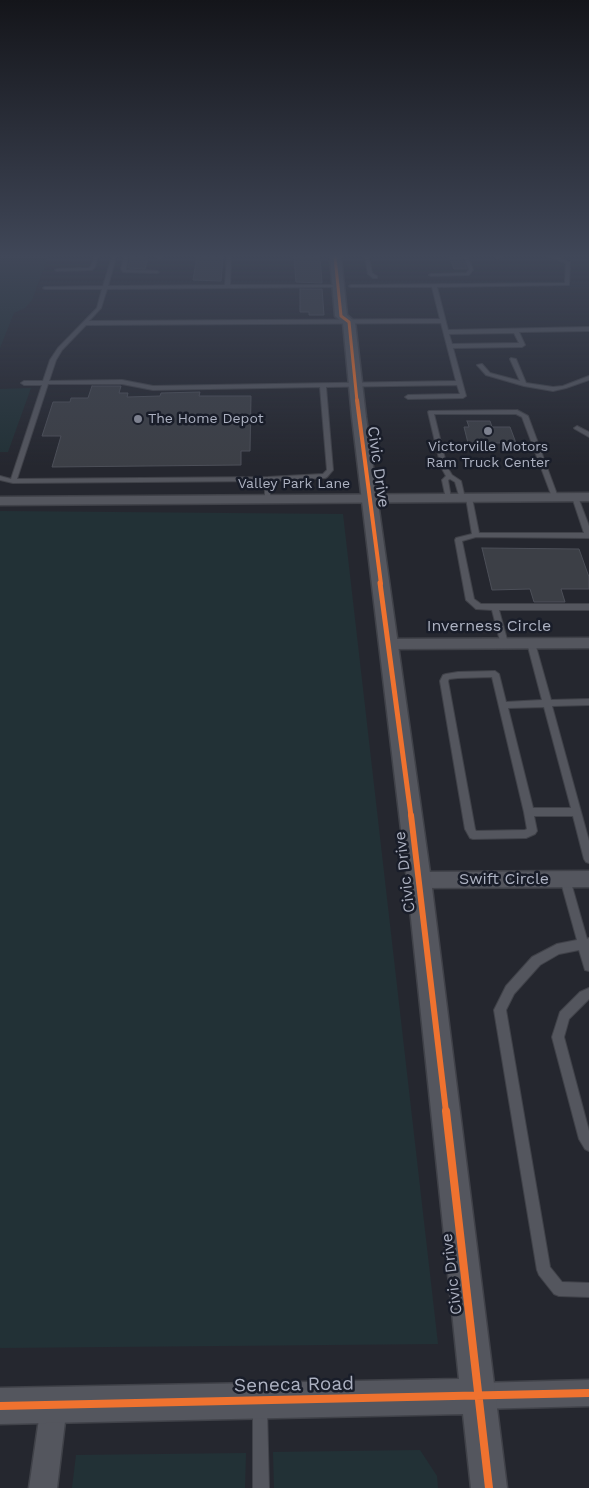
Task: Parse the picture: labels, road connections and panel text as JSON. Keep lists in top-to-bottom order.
{
  "streets": {
    "street": [
      "Civic Drive",
      "Valley Park Lane",
      "Inverness Circle",
      "Swift Circle",
      "Seneca Road"
    ]
  },
  "crossings": [
    ["Civic Drive", "Valley Park Lane"],
    ["Civic Drive", "Inverness Circle"],
    ["Civic Drive", "Swift Circle"],
    ["Civic Drive", "Seneca Road"]
  ],
  "places": ["The Home Depot", "Victorville Motors Ram Truck Center"]
}
